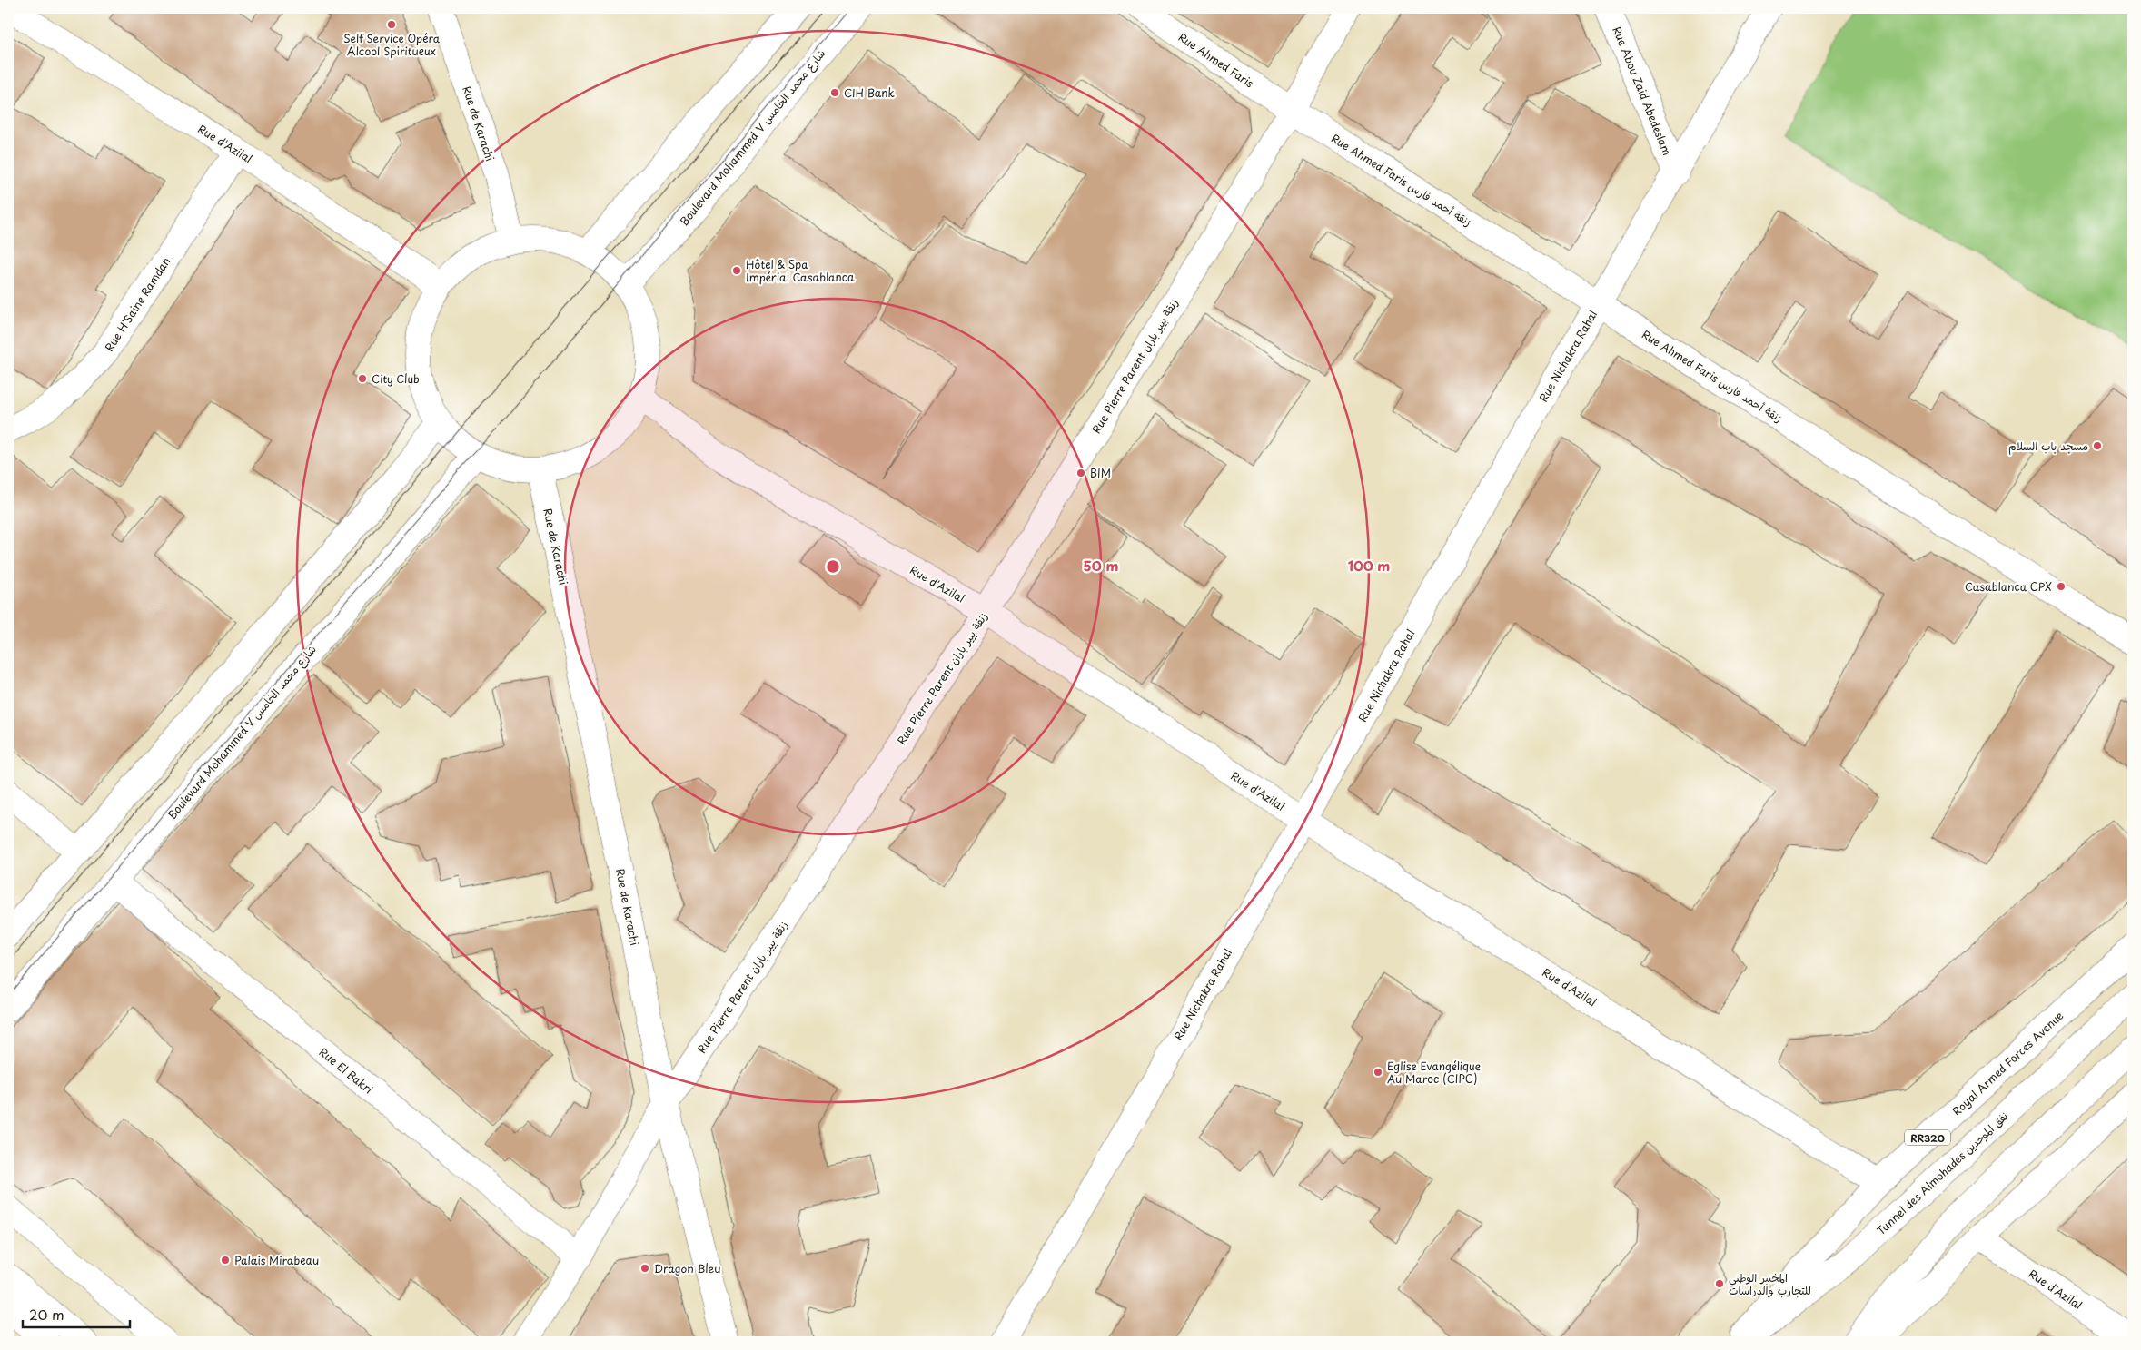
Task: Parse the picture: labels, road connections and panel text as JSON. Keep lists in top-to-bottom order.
{
  "streets": {
    "main road": [
      "Rue Ahmed Faris",
      "Rue Abou Zaid Abedeslam",
      "Rue de Karachi",
      "Boulevard Mohammed V شارع محمد الخامس",
      "Rue d'Azilal",
      "Rue Ahmed Faris زنقة أحمد فارس",
      "Rue H'Saine Ramdan",
      "Rue Nichakra Rahal",
      "Rue Pierre Parent زنقة بيير باران",
      "Royal Armed Forces Avenue",
      "Rue El Bakri",
      "RR320",
      "Tunnel des Almohades نفق الموحدين"
    ]
  },
  "crossings": [
    ["Rue Ahmed Faris", "Rue Ahmed Faris زنقة أحمد فارس"],
    ["Rue Ahmed Faris", "Rue Pierre Parent زنقة بيير باران"],
    ["Rue Abou Zaid Abedeslam", "Rue Nichakra Rahal"],
    ["Rue de Karachi", "Rue Pierre Parent زنقة بيير باران"],
    ["Boulevard Mohammed V شارع محمد الخامس", "Rue El Bakri"],
    ["Rue d'Azilal", "Rue H'Saine Ramdan"],
    ["Rue d'Azilal", "Rue Nichakra Rahal"],
    ["Rue d'Azilal", "Rue Pierre Parent زنقة بيير باران"],
    ["Rue d'Azilal", "Royal Armed Forces Avenue"],
    ["Rue Ahmed Faris زنقة أحمد فارس", "Rue Nichakra Rahal"],
    ["Rue Ahmed Faris زنقة أحمد فارس", "Rue Pierre Parent زنقة بيير باران"],
    ["Rue Pierre Parent زنقة بيير باران", "Rue El Bakri"]
  ],
  "places": [
    "Self Service Opéra Alcool Spiritueux",
    "CIH Bank",
    "Hôtel & Spa Impérial Casablanca",
    "City Club",
    "مسجد باب السلام",
    "BIM",
    "Casablanca CPX",
    "Eglise Evangélique Au Maroc (CIPC)",
    "Palais Mirabeau",
    "Dragon Bleu",
    "المختبر الوطني للتجارب والدراسات"
  ],
  "scale_bar": "20 m",
  "rings": ["50 m", "100 m"]
}
